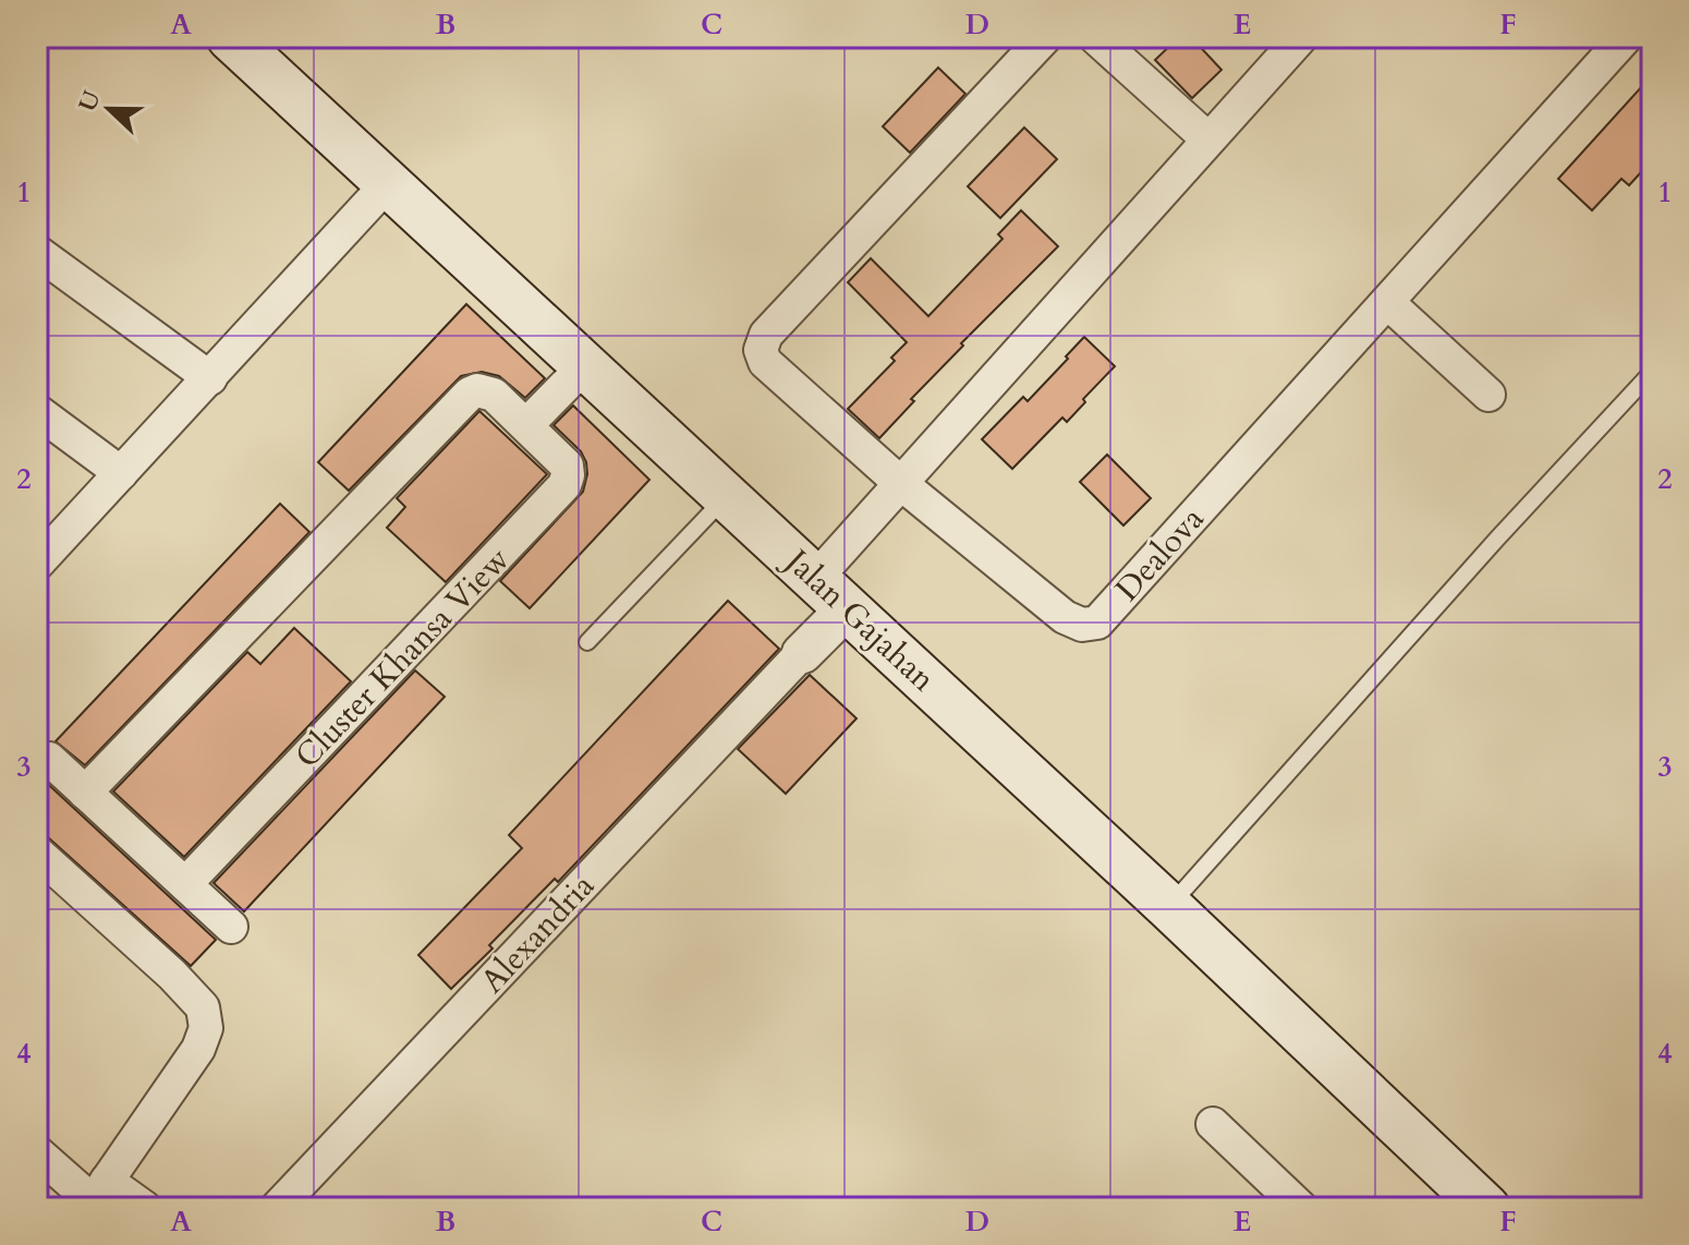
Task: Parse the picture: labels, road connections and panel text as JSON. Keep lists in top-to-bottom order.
{
  "streets": {
    "street": [
      "Dealova",
      "Jalan Gajahan",
      "Cluster Khansa View",
      "Alexandria"
    ]
  },
  "crossings": [
    ["Jalan Gajahan", "Alexandria"]
  ],
  "north": "left",
  "grid": {
    "columns": [
      "A",
      "B",
      "C",
      "D",
      "E",
      "F"
    ],
    "rows": [
      "1",
      "2",
      "3",
      "4"
    ]
  }
}
